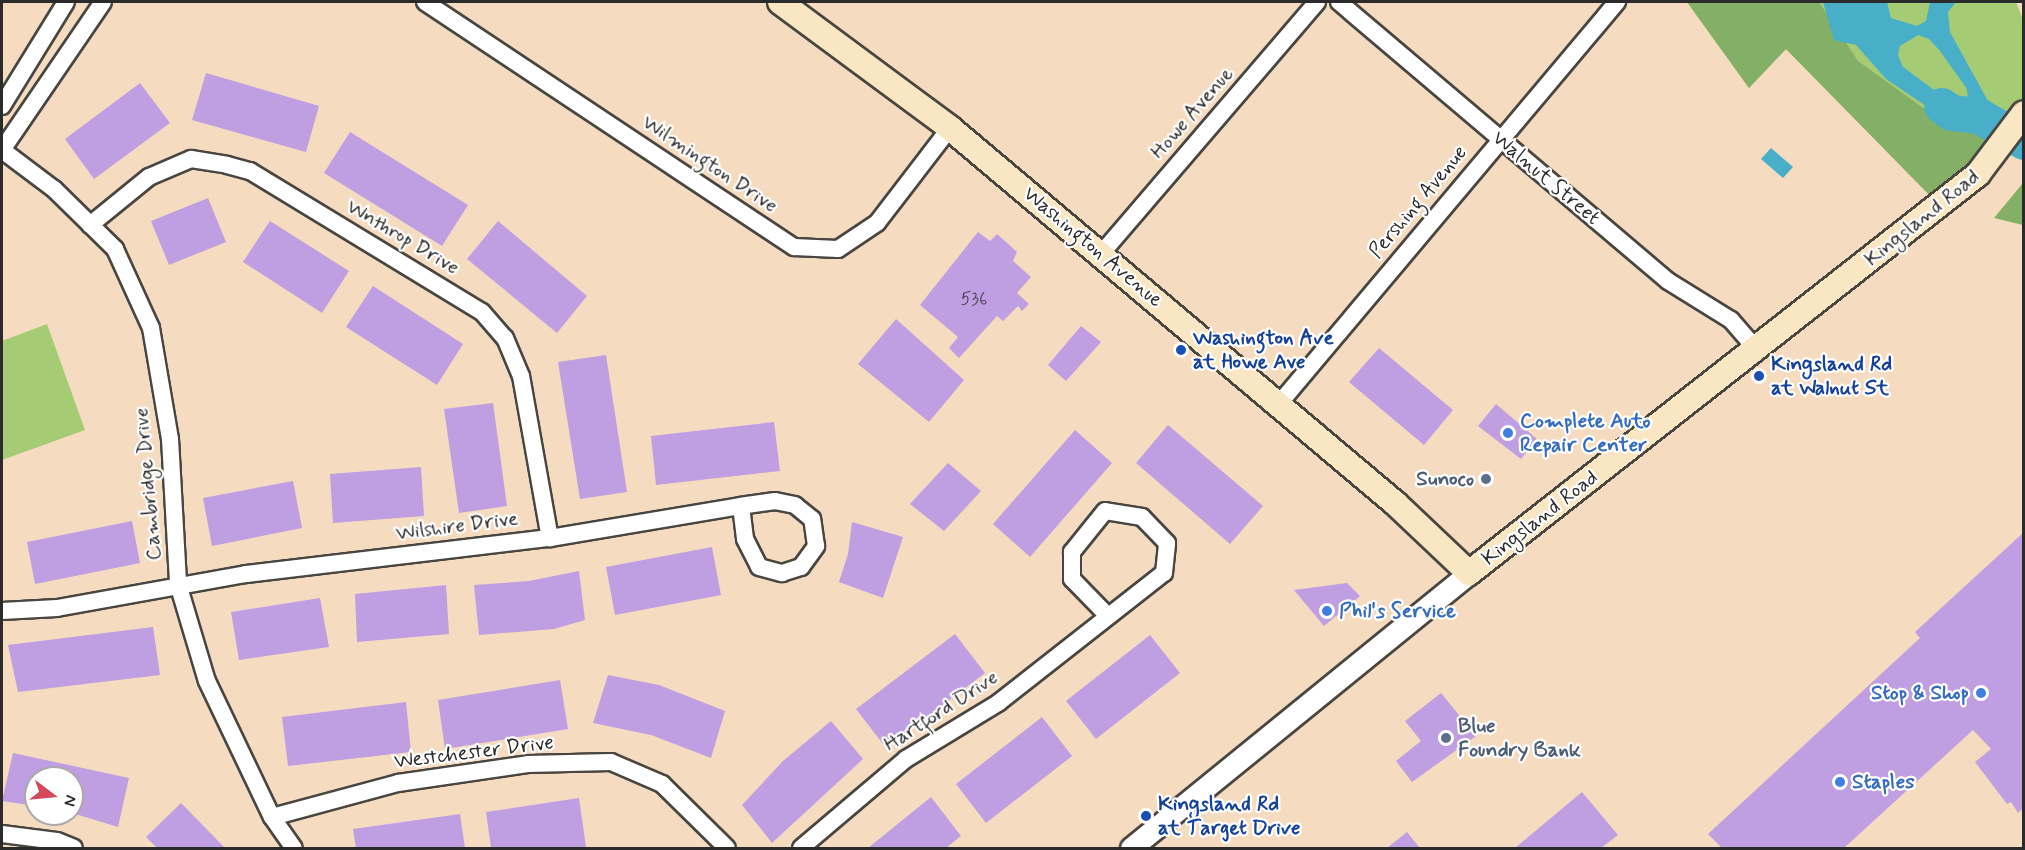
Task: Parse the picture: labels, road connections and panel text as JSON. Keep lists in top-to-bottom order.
{
  "streets": {
    "main road": ["Kingsland Road", "Washington Avenue"],
    "street": [
      "Howe Avenue",
      "Wilmington Drive",
      "Walnut Street",
      "Pershing Avenue",
      "Wnthrop Drive",
      "Cambridge Drive",
      "Wilshire Drive",
      "Hartford Drive",
      "Westchester Drive"
    ]
  },
  "crossings": [
    ["Howe Avenue", "Washington Avenue"],
    ["Wilmington Drive", "Washington Avenue"],
    ["Walnut Street", "Pershing Avenue"],
    ["Walnut Street", "Kingsland Road"],
    ["Pershing Avenue", "Washington Avenue"],
    ["Kingsland Road", "Washington Avenue"],
    ["Wnthrop Drive", "Cambridge Drive"],
    ["Wnthrop Drive", "Wilshire Drive"],
    ["Cambridge Drive", "Wilshire Drive"],
    ["Cambridge Drive", "Westchester Drive"]
  ],
  "places": [
    "Washington Ave at Howe Ave",
    "Kingsland Rd at Walnut St",
    "Complete Auto Repair Center",
    "Sunoco",
    "Phil's Service",
    "Stop & Shop",
    "Blue Foundry Bank",
    "Staples",
    "Kingsland Rd at Target Drive"
  ],
  "house_numbers": ["536"],
  "north": "right"
}
